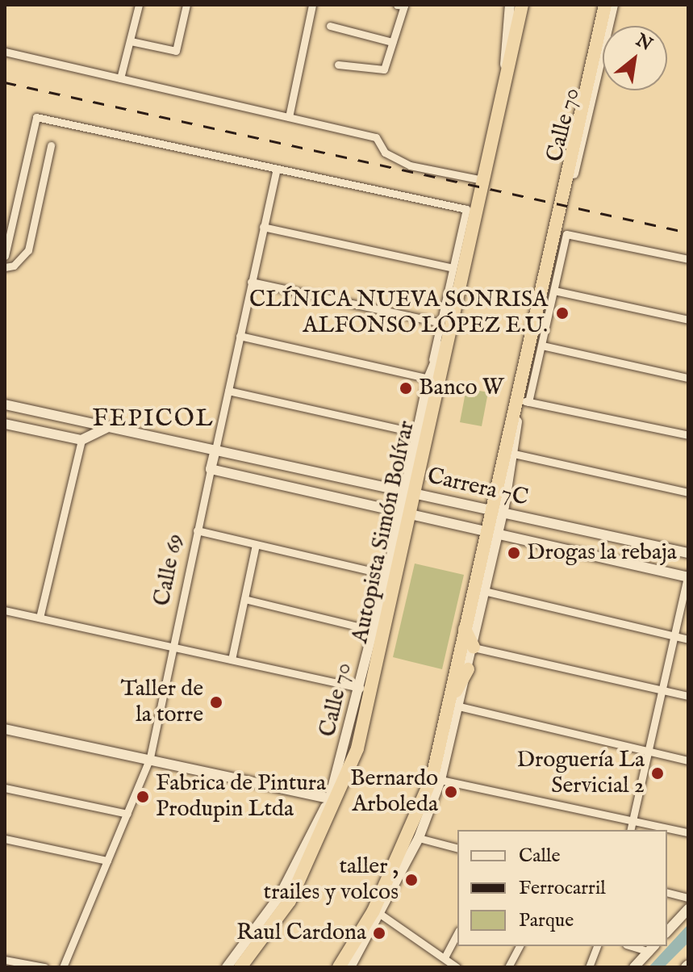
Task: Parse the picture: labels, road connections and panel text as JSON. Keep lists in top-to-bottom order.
{
  "streets": {
    "highway": ["Autopista Simón Bolívar"],
    "street": ["Calle 70", "Carrera 7C", "Calle 69"]
  },
  "crossings": [
    ["Calle 70", "Carrera 7C"],
    ["Calle 70", "Autopista Simón Bolívar"],
    ["Carrera 7C", "Autopista Simón Bolívar"],
    ["Carrera 7C", "Calle 69"]
  ],
  "districts": ["FEPICOL"],
  "places": [
    "CLÍNICA NUEVA SONRISA ALFONSO LÓPEZ E.U.",
    "Banco W",
    "Drogas la rebaja",
    "Taller de la torre",
    "Droguería La Servicial 2",
    "Bernardo Arboleda",
    "Fabrica de Pintura Produpin Ltda",
    "taller , trailes y volcos",
    "Raul Cardona"
  ],
  "legend": ["Calle", "Ferrocarril", "Parque"],
  "north": "top right"
}
